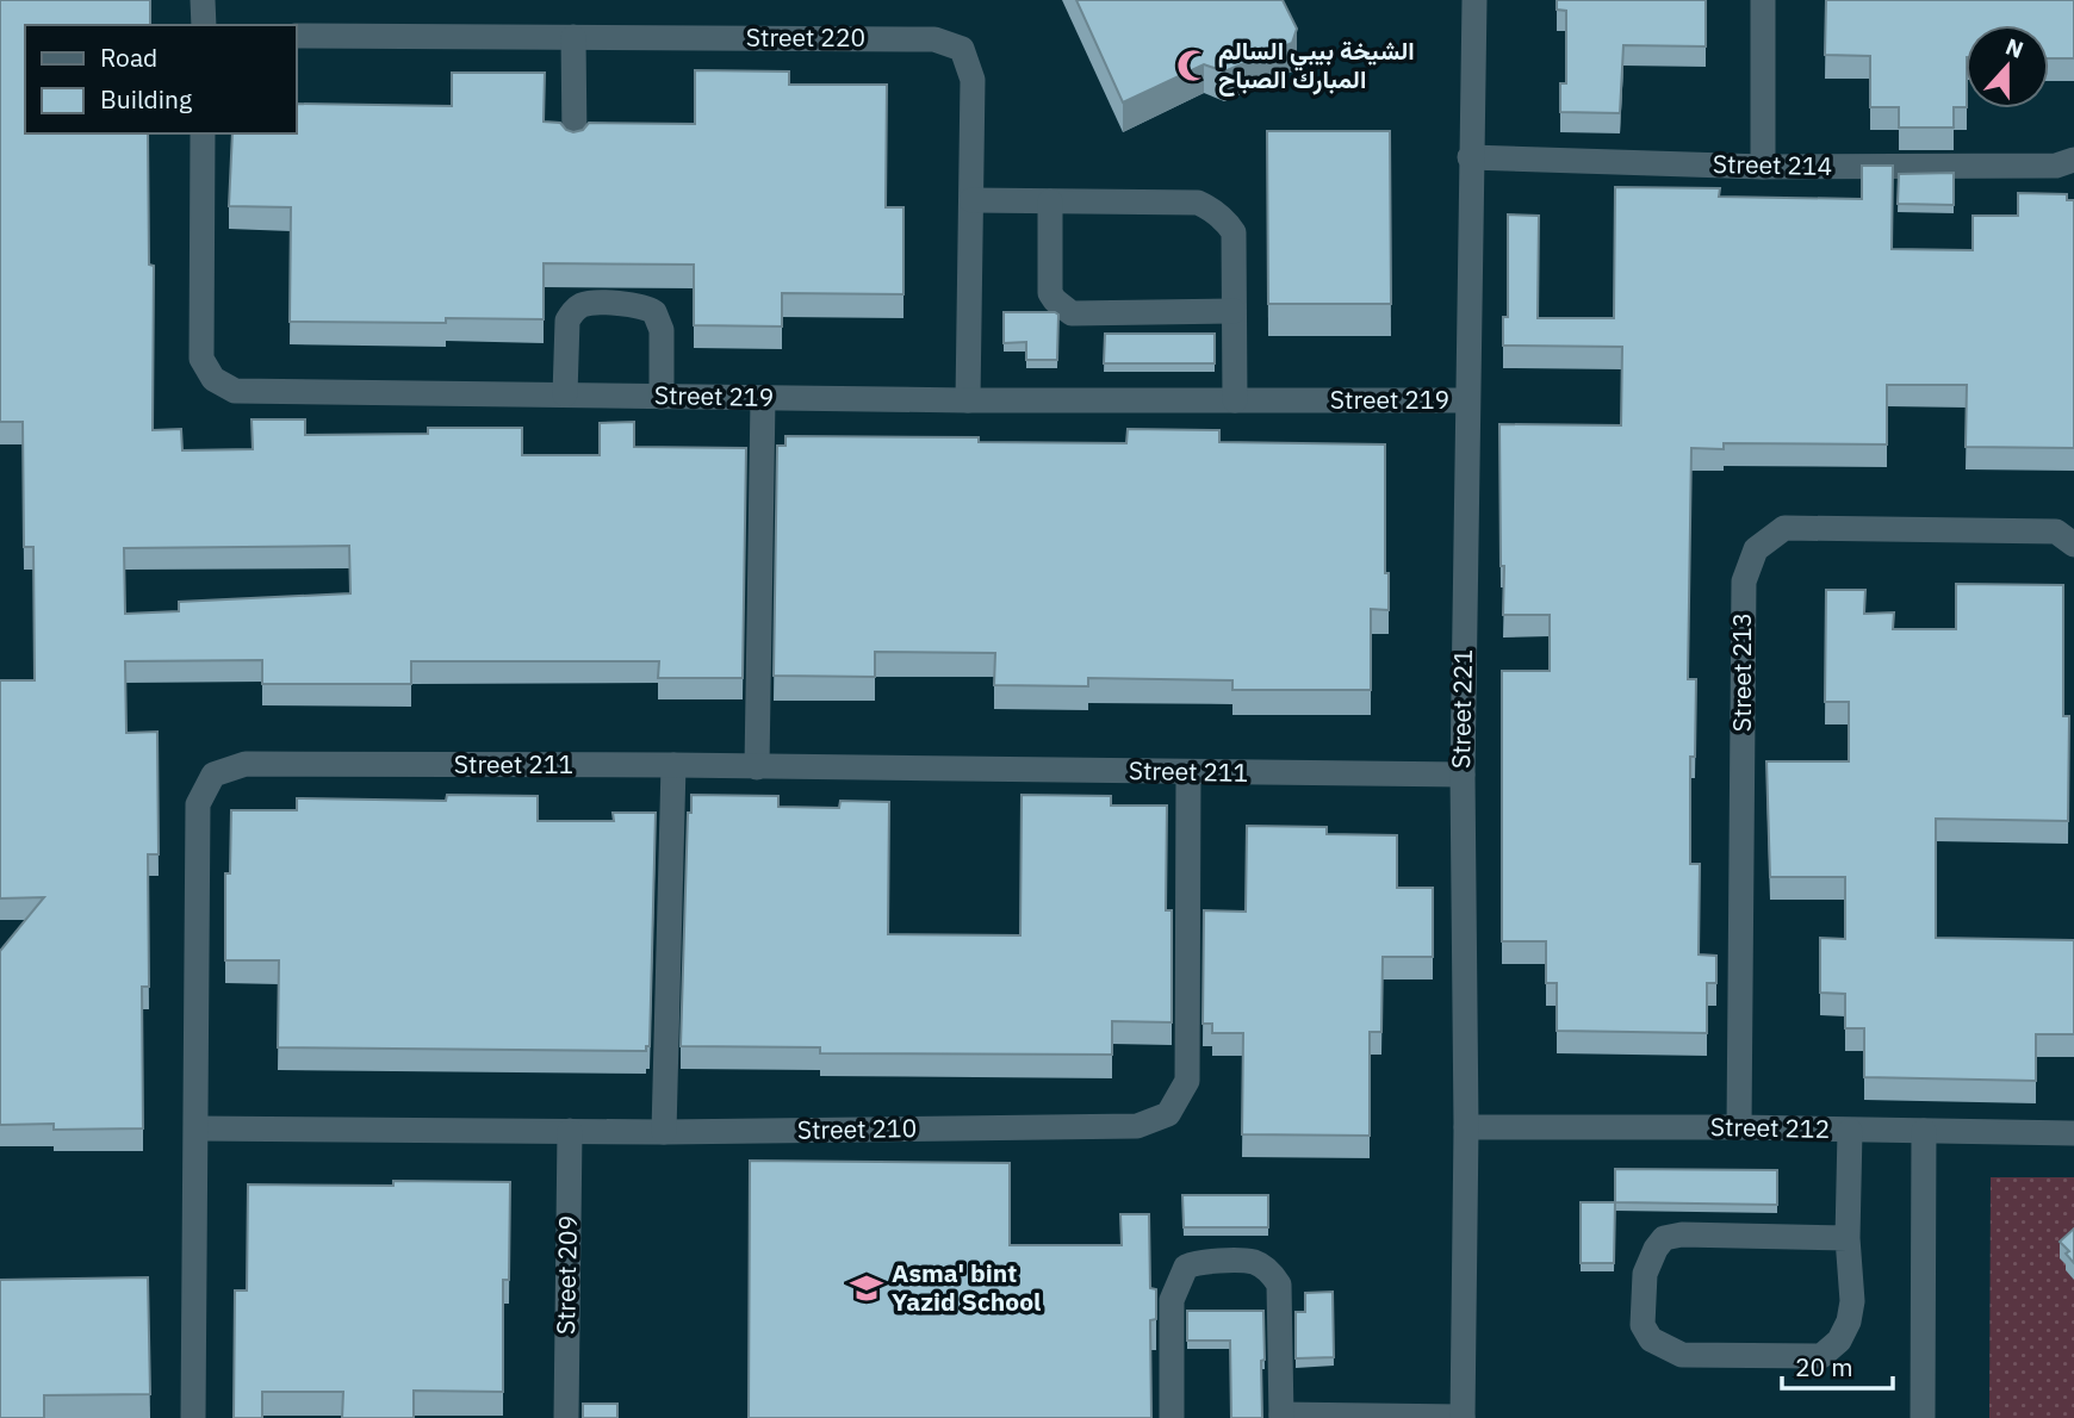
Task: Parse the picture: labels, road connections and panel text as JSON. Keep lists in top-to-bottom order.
{
  "streets": {
    "street": [
      "Street 220",
      "Street 214",
      "Street 219",
      "Street 213",
      "Street 221",
      "Street 211",
      "Street 212",
      "Street 210",
      "Street 209"
    ]
  },
  "crossings": [
    ["Street 220", "Street 219"],
    ["Street 214", "Street 221"],
    ["Street 219", "Street 221"],
    ["Street 213", "Street 212"],
    ["Street 221", "Street 211"],
    ["Street 221", "Street 212"],
    ["Street 211", "Street 210"],
    ["Street 210", "Street 209"]
  ],
  "places": {
    "mosque": ["الشيخة بيبي السالم المبارك الصباح"],
    "school or university": ["Asma' bint Yazid School"]
  },
  "legend": ["Road", "Building"],
  "scale_bar": "20 m",
  "north": "top"
}
